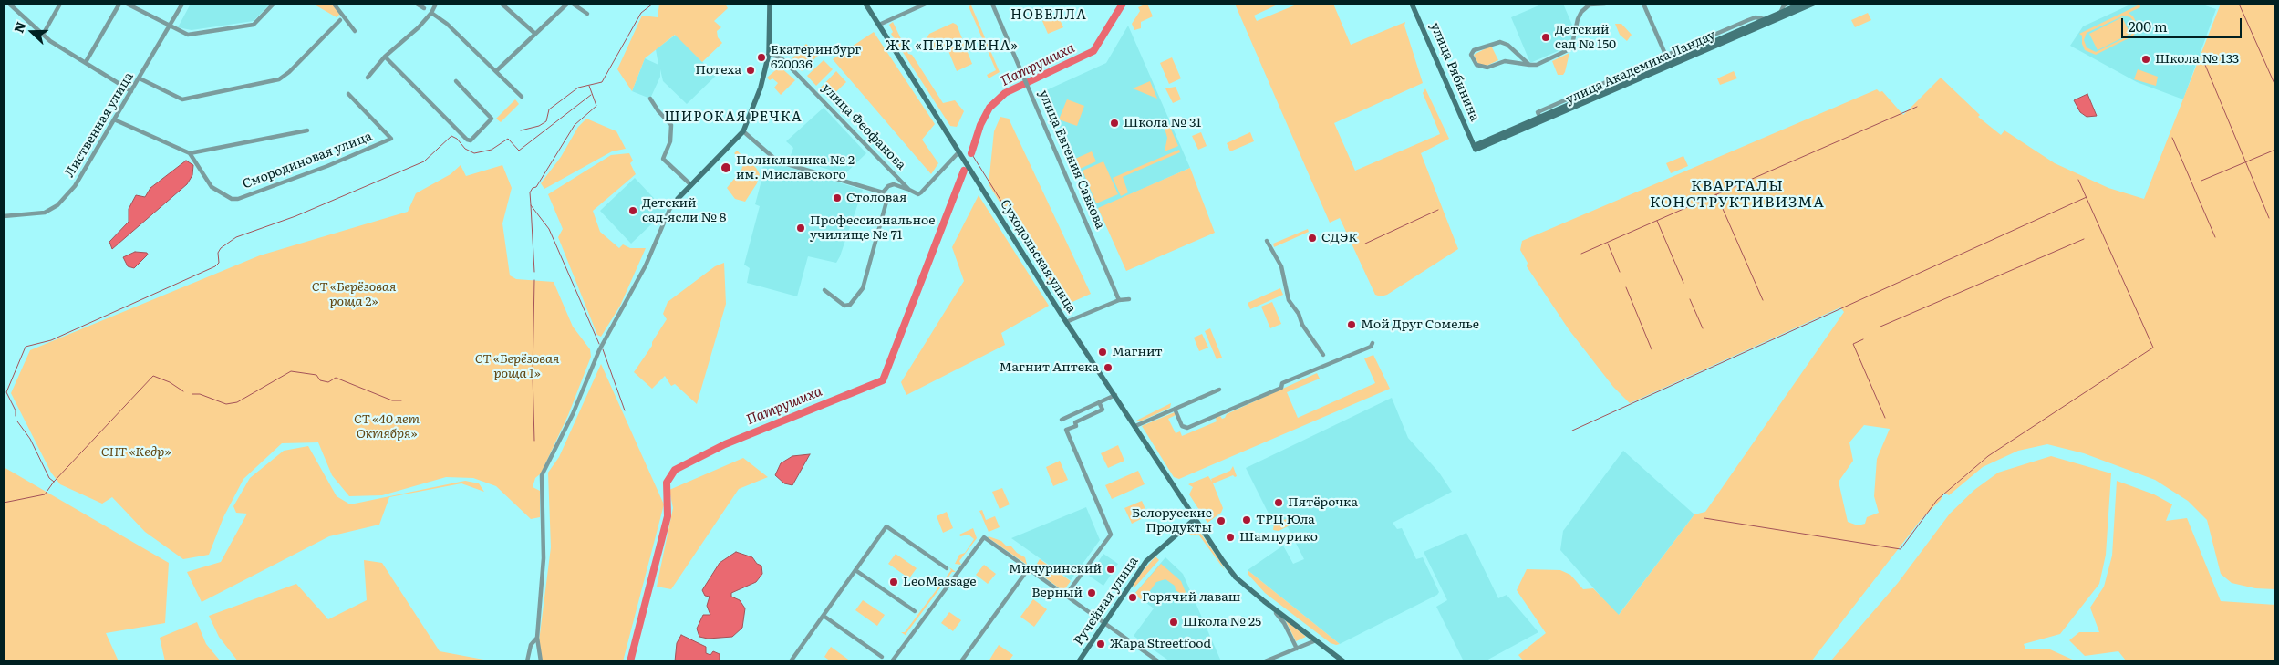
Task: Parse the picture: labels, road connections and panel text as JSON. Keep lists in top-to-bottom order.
{
  "streets": {
    "street": [
      "улица Академика Ландау",
      "улица Рябинина",
      "Лиственная улица",
      "улица Феофанова",
      "улица Евгения Савкова",
      "Смородиновая улица",
      "Суходольская улица",
      "Ручейная улица"
    ]
  },
  "crossings": [
    ["улица Академика Ландау", "улица Рябинина"],
    ["улица Феофанова", "Суходольская улица"],
    ["Суходольская улица", "Ручейная улица"]
  ],
  "districts": [
    "НОВЕЛЛА",
    "ЖК «ПЕРЕМЕНА»",
    "ШИРОКАЯ РЕЧКА",
    "КВАРТАЛЫ КОНСТРУКТИВИЗМА"
  ],
  "water": ["Патрушиха"],
  "parks": [
    "СТ «Берёзовая роща 2»",
    "СТ «Берёзовая роща 1»",
    "СТ «40 лет Октября»",
    "СНТ «Кедр»"
  ],
  "places": [
    "Детский сад № 150",
    "Екатеринбург 620036",
    "Школа № 133",
    "Потеха",
    "Школа № 31",
    "Поликлиника № 2 им. Миславского",
    "Столовая",
    "Детский сад-ясли № 8",
    "Профессиональное училище № 71",
    "СДЭК",
    "Мой Друг Сомелье",
    "Магнит",
    "Магнит Аптека",
    "Пятёрочка",
    "ТРЦ Юла",
    "Белорусские Продукты",
    "Шампурико",
    "Мичуринский",
    "LeoMassage",
    "Верный",
    "Горячий лаваш",
    "Школа № 25",
    "Жара Streetfood"
  ],
  "scale_bar": "200 m",
  "north": "left"
}
